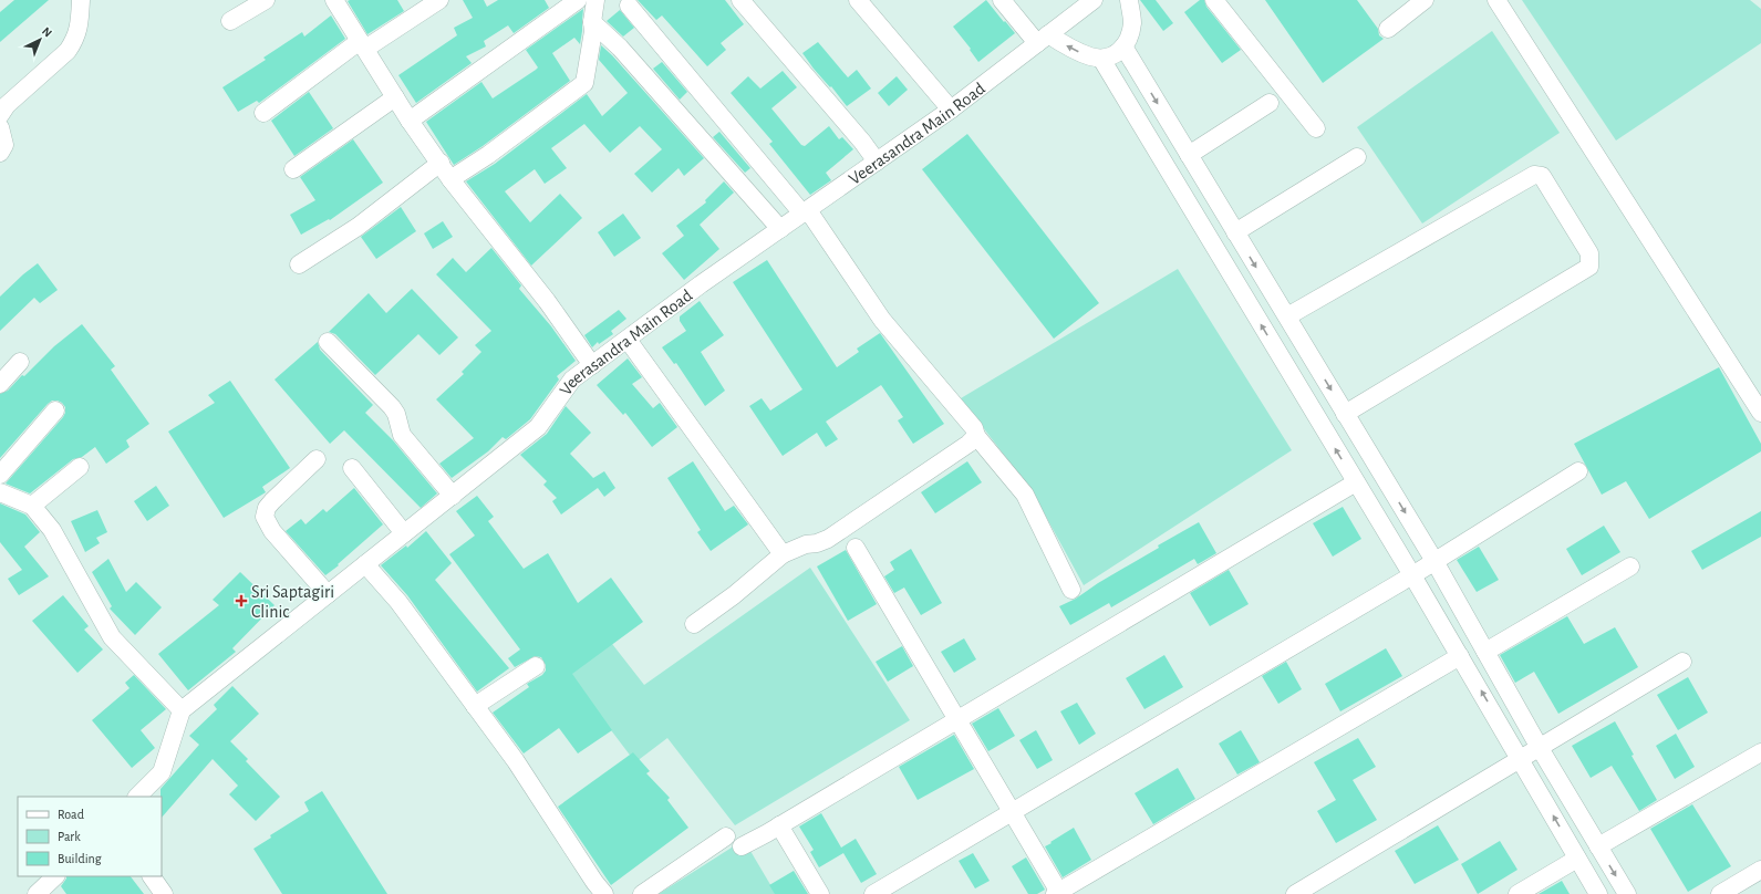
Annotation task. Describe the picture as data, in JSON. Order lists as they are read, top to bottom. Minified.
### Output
{"streets":{"street":["Veerasandra Main Road"]},"places":{"health":["Sri Saptagiri Clinic"]},"legend":["Road","Park","Building"],"north":"top right"}
